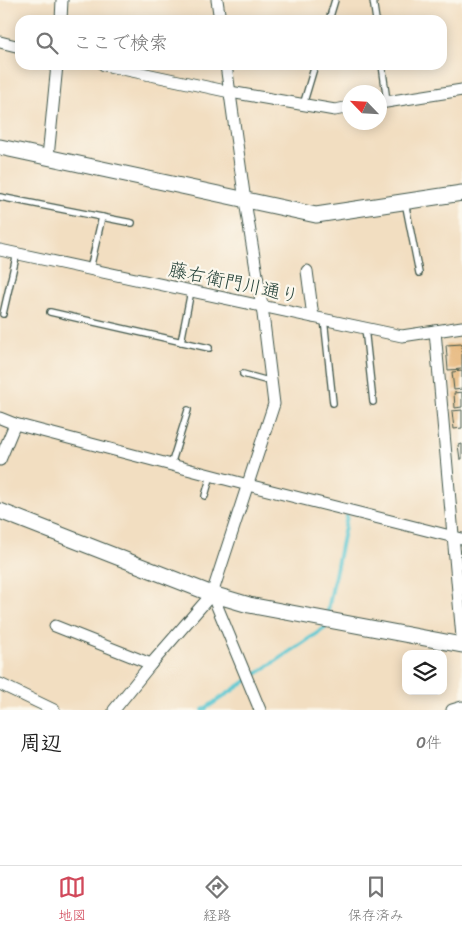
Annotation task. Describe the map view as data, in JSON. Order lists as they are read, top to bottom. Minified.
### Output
{"streets":{"street":["藤右衛門川通り"]},"north":"top left","page":{"search":"ここで検索","heading":["周辺","0件"],"nav":["地図","経路","保存済み"]}}
